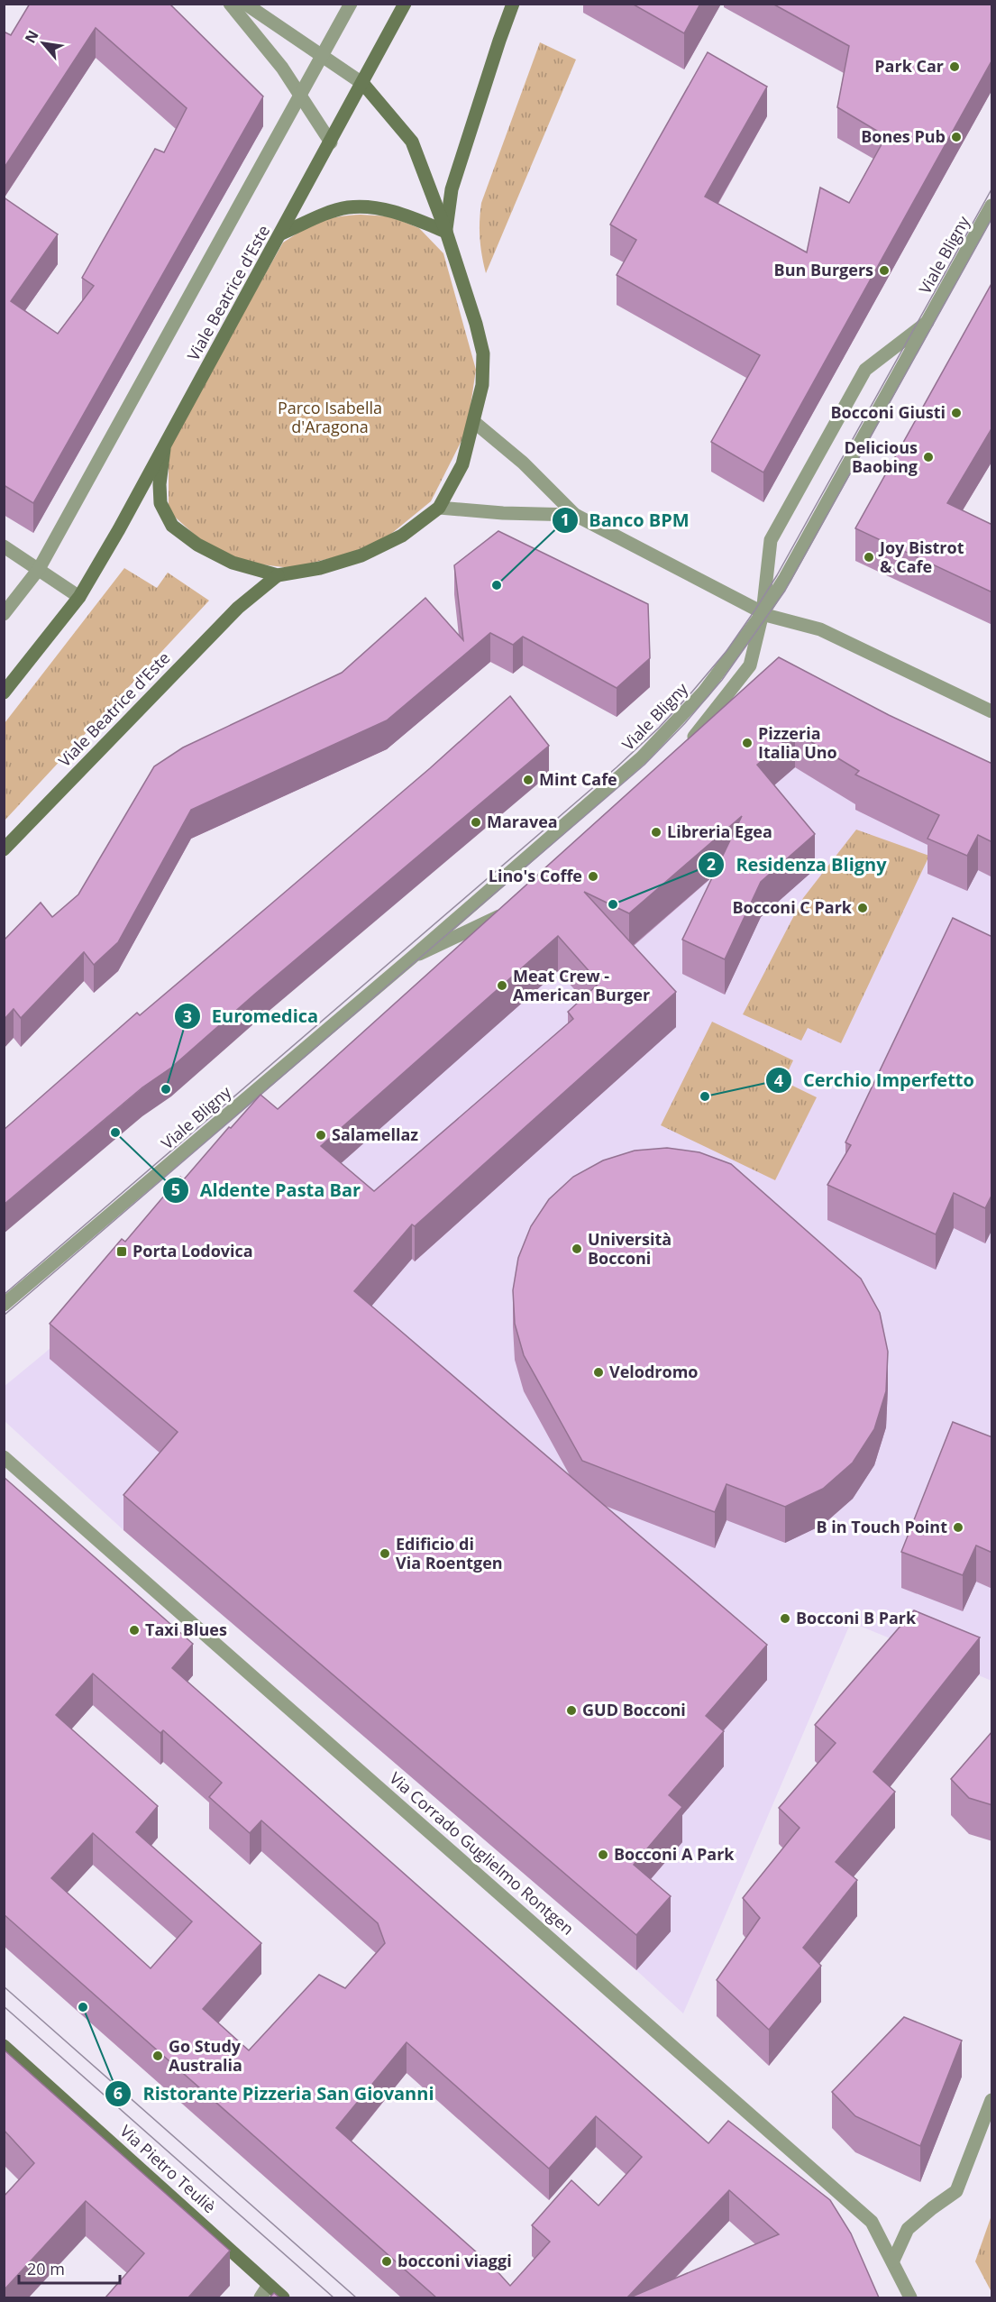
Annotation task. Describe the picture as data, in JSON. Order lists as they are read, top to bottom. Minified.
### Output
{"streets":{"main road":["Viale Beatrice d'Este","Via Pietro Teuliè"],"street":["Viale Bligny","Via Corrado Guglielmo Rontgen"]},"parks":["Parco Isabella d'Aragona"],"places":{"other":["Park Car","Bones Pub","Bun Burgers","Bocconi Giusti","Delicious Baobing","Joy Bistrot & Cafe","Banco BPM","Pizzeria Italia Uno","Mint Cafe","Maravea","Libreria Egea","Lino's Coffe","Residenza Bligny","Bocconi C Park","Meat Crew - American Burger","Euromedica","Cerchio Imperfetto","Aldente Pasta Bar","Salamellaz","Università Bocconi","Velodromo","B in Touch Point","Edificio di Via Roentgen","Bocconi B Park","Taxi Blues","GUD Bocconi","Bocconi A Park","Ristorante Pizzeria San Giovanni","Go Study Australia","bocconi viaggi"],"transit":["Porta Lodovica"]},"scale_bar":"20 m","north":"top left"}
